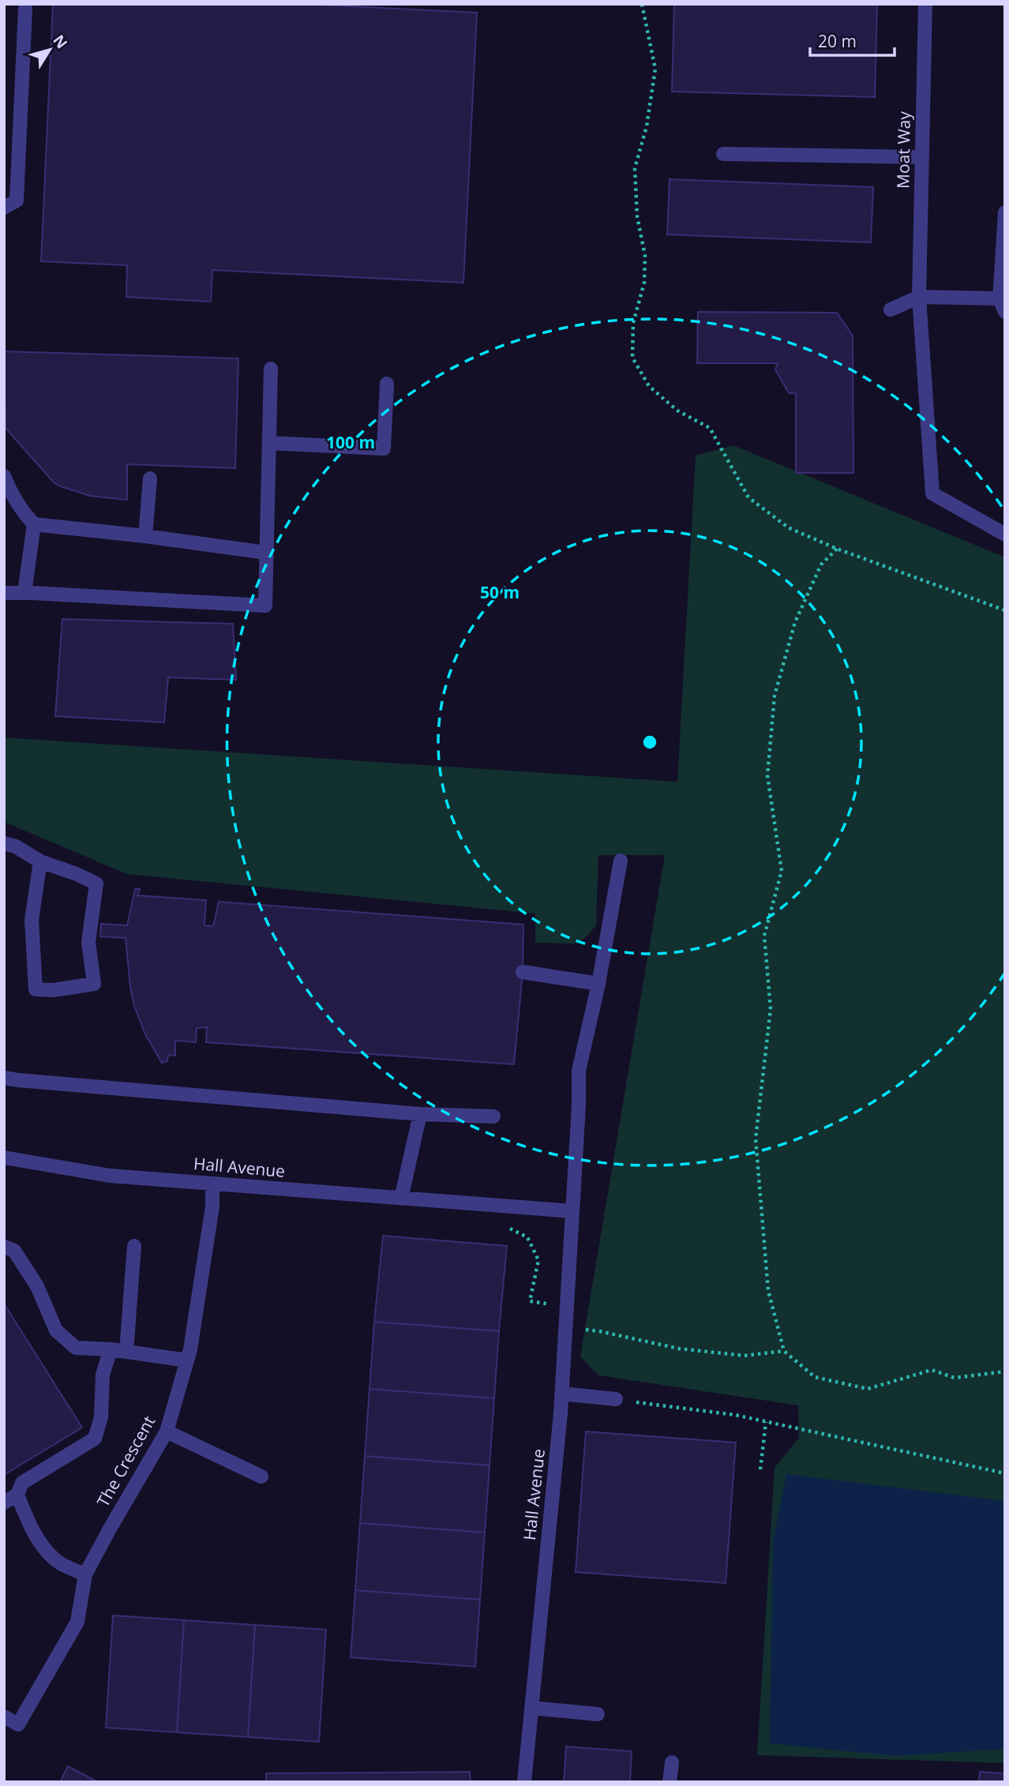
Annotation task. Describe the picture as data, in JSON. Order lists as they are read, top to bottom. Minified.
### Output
{"streets":{"street":["Moat Way","Hall Avenue","The Crescent"]},"crossings":[["Hall Avenue","The Crescent"]],"scale_bar":"20 m","north":"top right","rings":["100 m","50 m"]}
